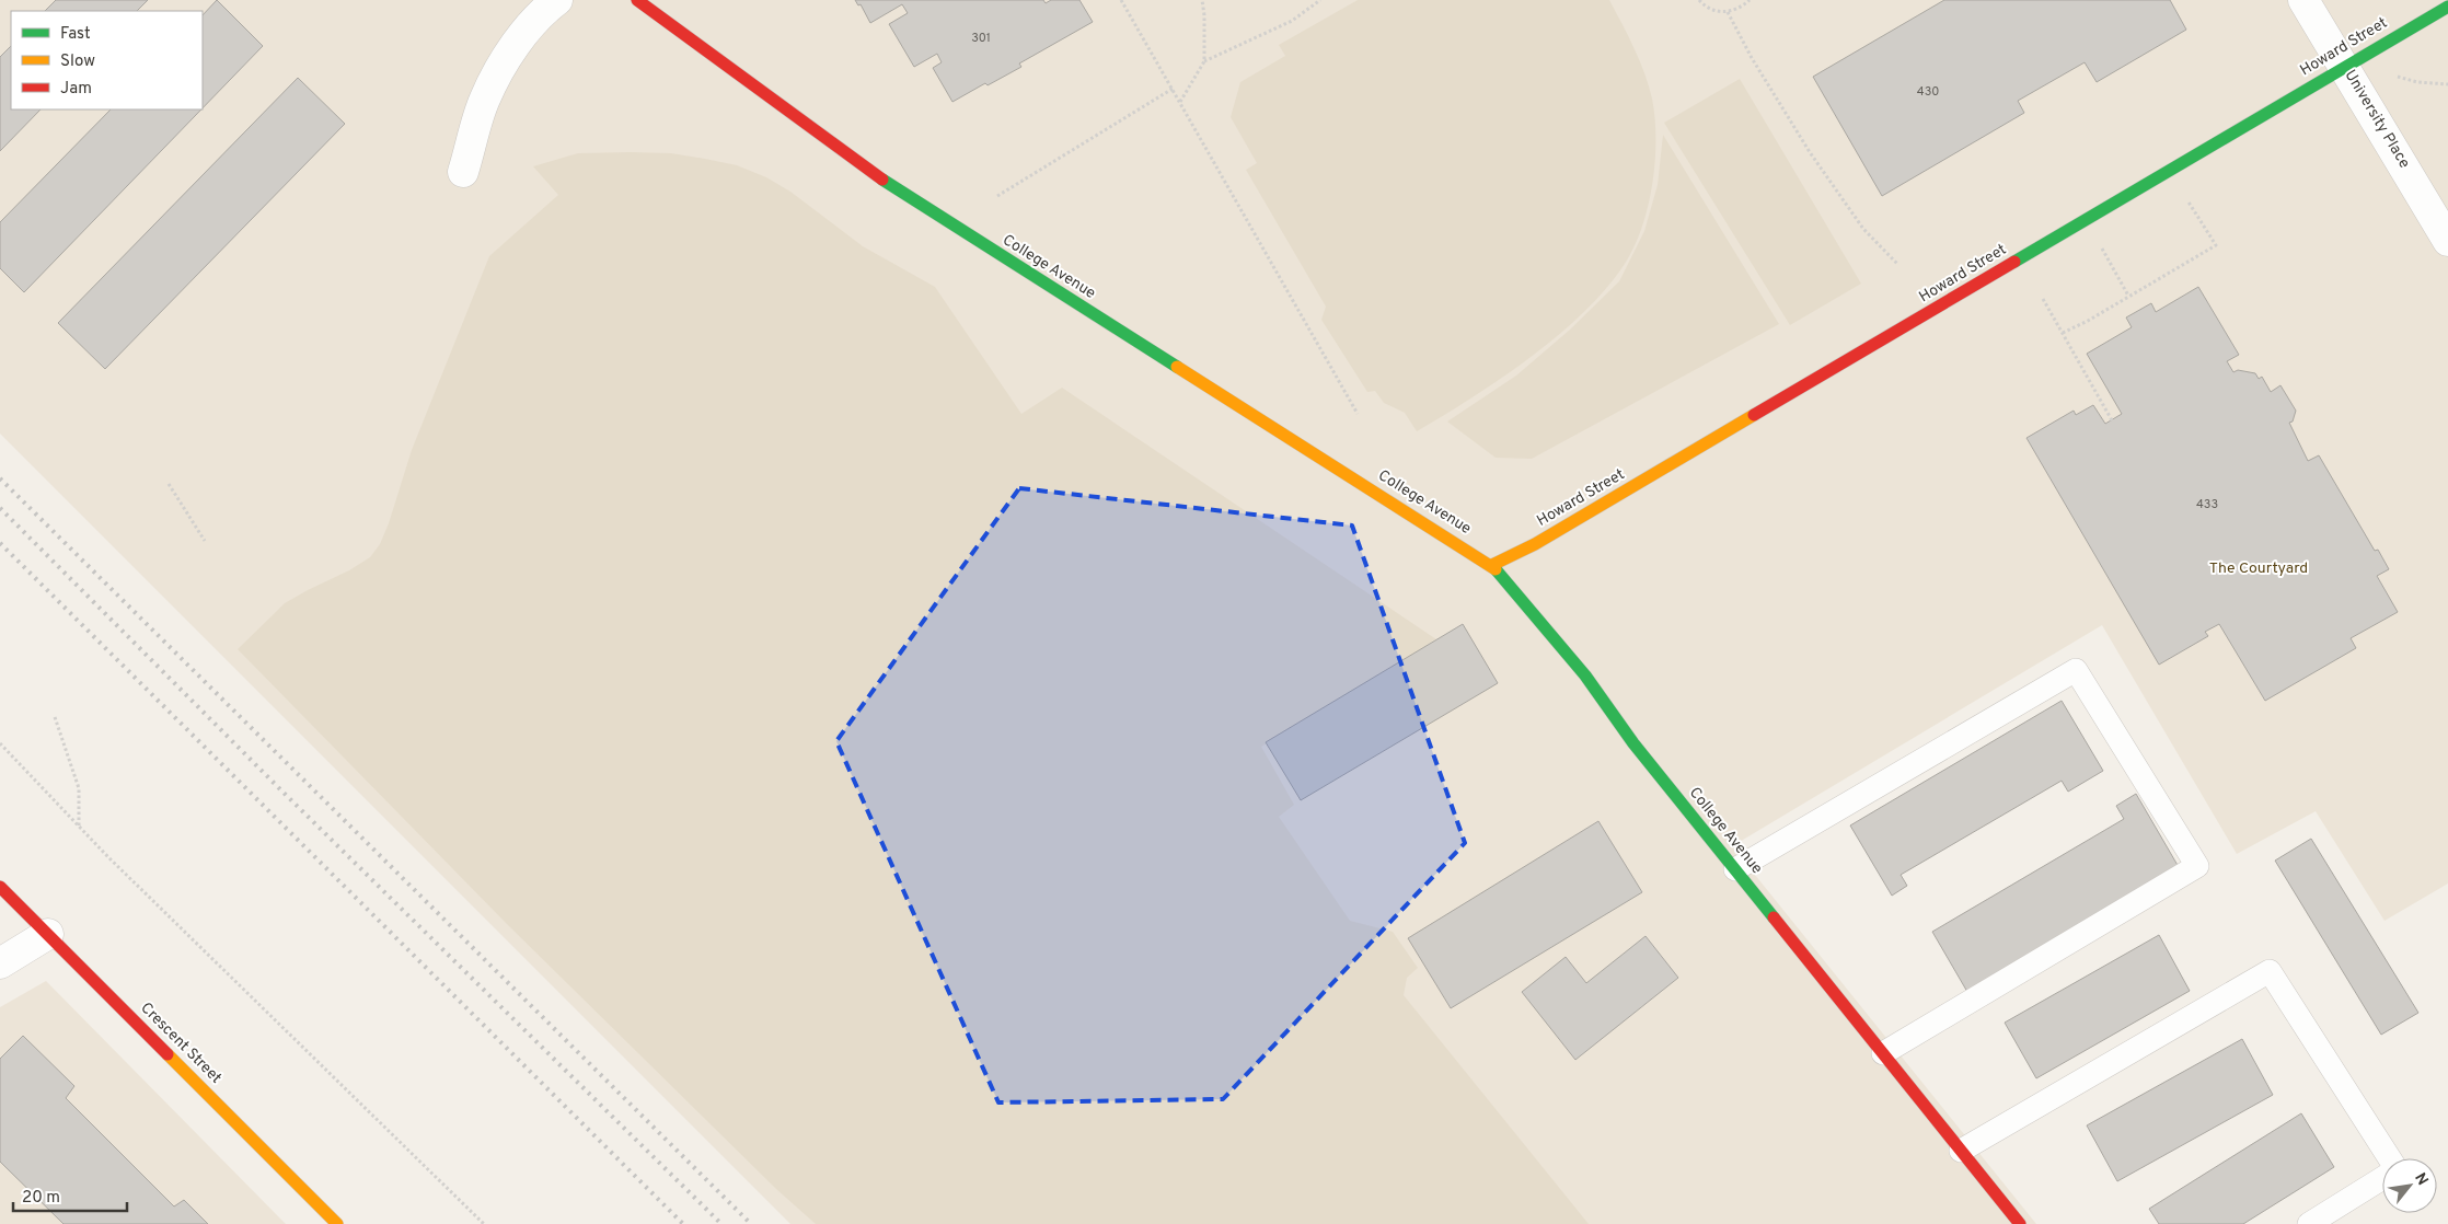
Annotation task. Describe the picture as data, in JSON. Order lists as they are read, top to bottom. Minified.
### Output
{"streets":{"street":["Howard Street","University Place","College Avenue","Crescent Street"]},"crossings":[["Howard Street","University Place"],["Howard Street","College Avenue"]],"parks":["The Courtyard"],"house_numbers":["301","430","433"],"legend":["Fast","Slow","Jam"],"scale_bar":"20 m","north":"top right"}
